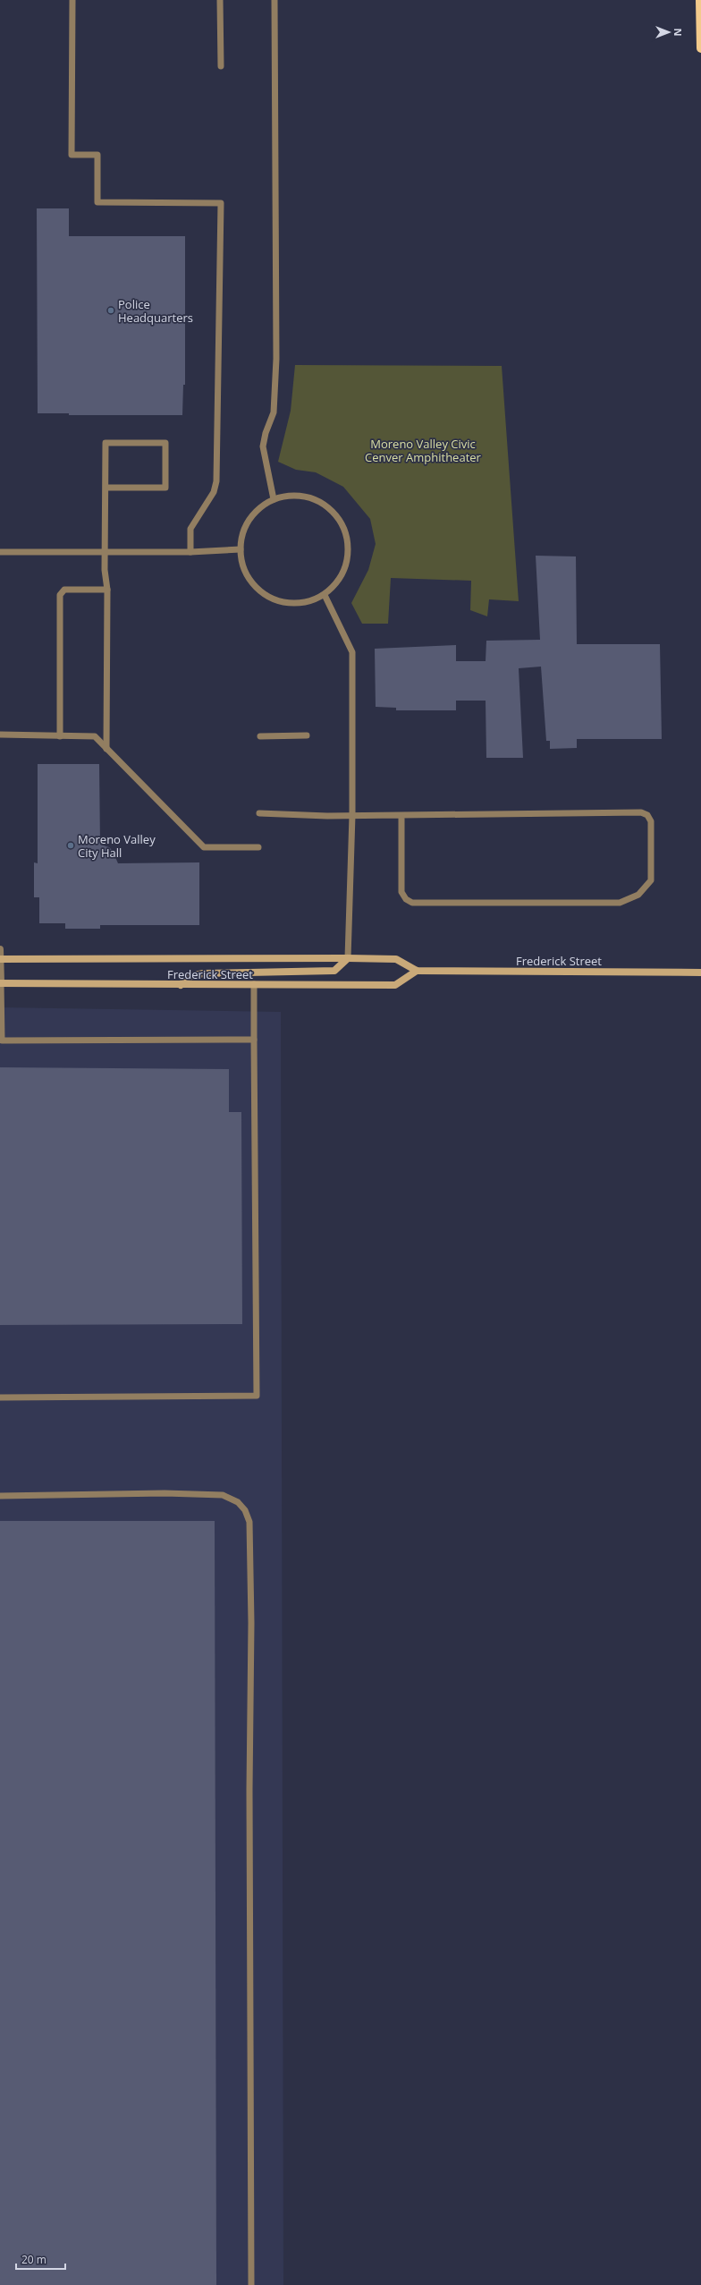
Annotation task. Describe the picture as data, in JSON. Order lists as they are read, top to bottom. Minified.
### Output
{"streets":{"main road":["Frederick Street"]},"parks":["Moreno Valley Civic Cenver Amphitheater"],"places":["Police Headquarters","Moreno Valley City Hall"],"scale_bar":"20 m","north":"right"}
